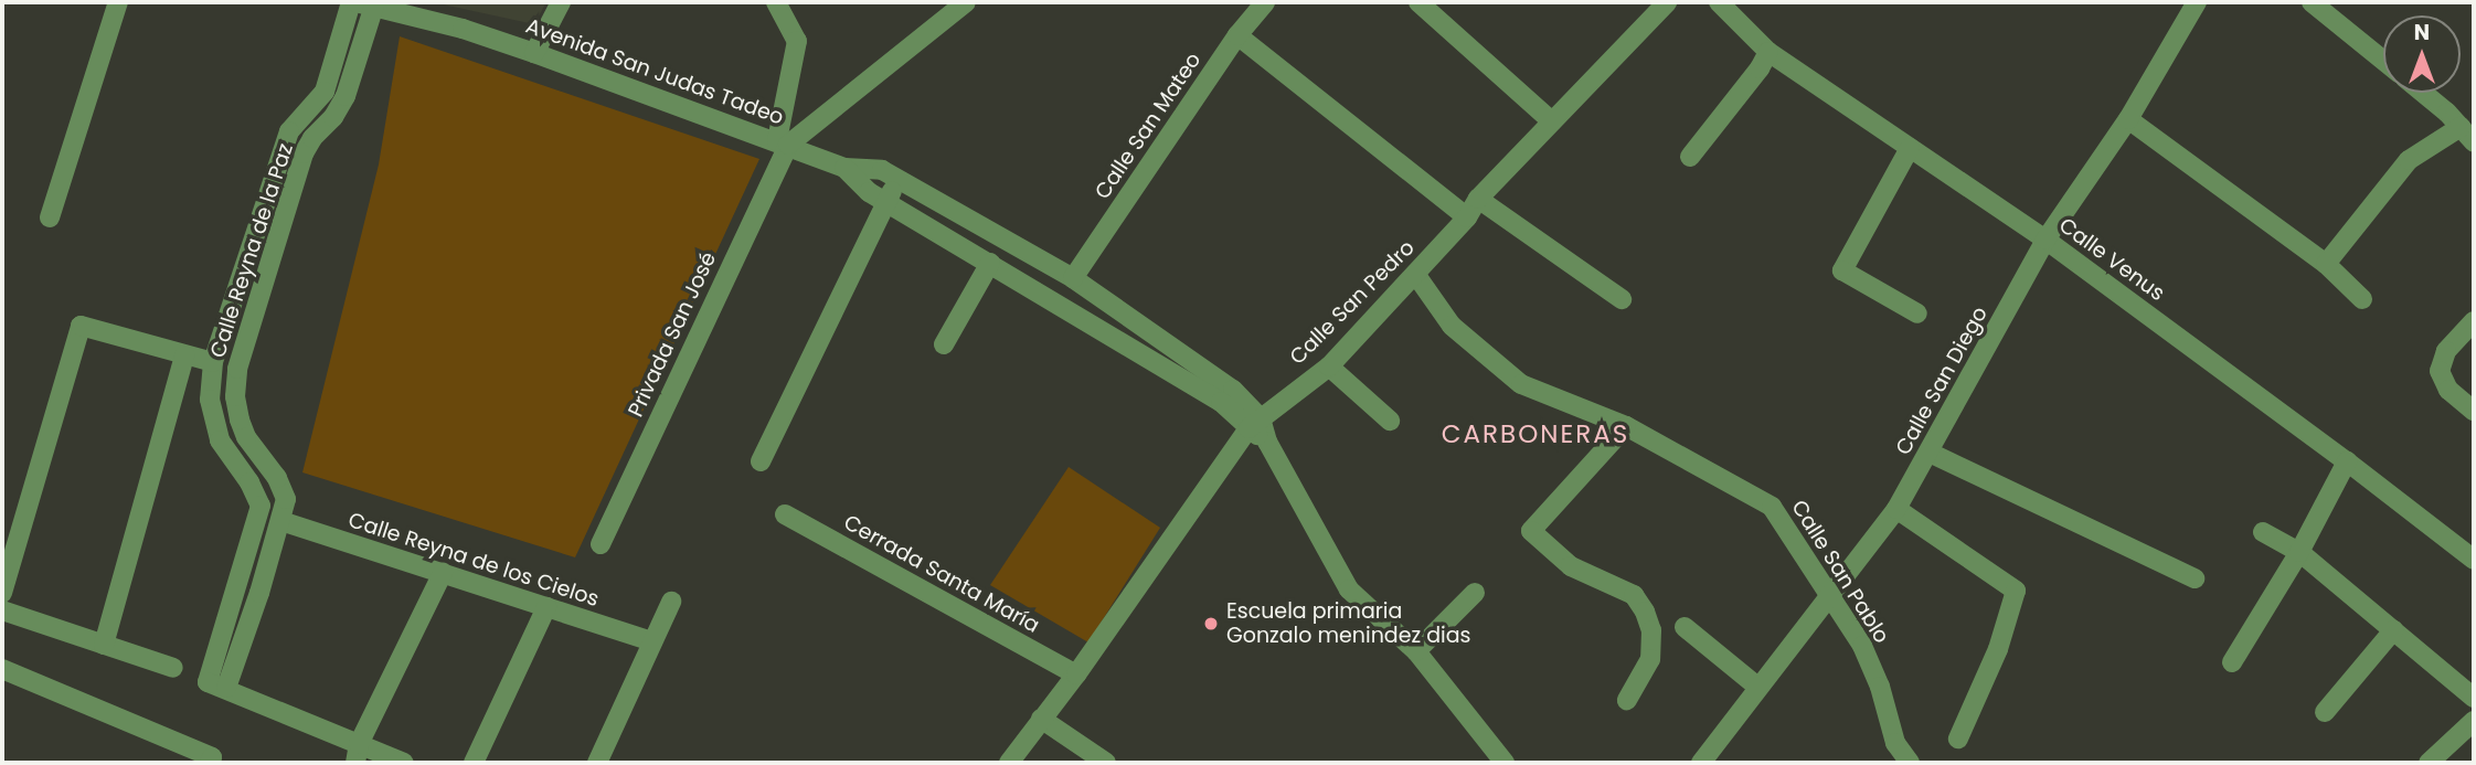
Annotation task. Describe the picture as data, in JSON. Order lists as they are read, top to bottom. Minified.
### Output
{"streets":{"street":["Avenida San Judas Tadeo","Calle San Mateo","Calle Reyna de la Paz","Calle Venus","Calle San Pedro","Privada San José","Calle San Diego","Calle Reyna de los Cielos","Calle San Pablo","Cerrada Santa María"]},"crossings":[["Avenida San Judas Tadeo","Calle San Mateo"],["Avenida San Judas Tadeo","Calle Reyna de la Paz"],["Avenida San Judas Tadeo","Calle San Pedro"],["Avenida San Judas Tadeo","Privada San José"],["Calle Reyna de la Paz","Calle Reyna de los Cielos"],["Calle Venus","Calle San Diego"],["Calle San Pedro","Calle San Pablo"],["Calle San Pedro","Cerrada Santa María"],["Calle San Diego","Calle San Pablo"]],"districts":["CARBONERAS"],"places":["Escuela primaria Gonzalo menindez dias"],"north":"top"}
